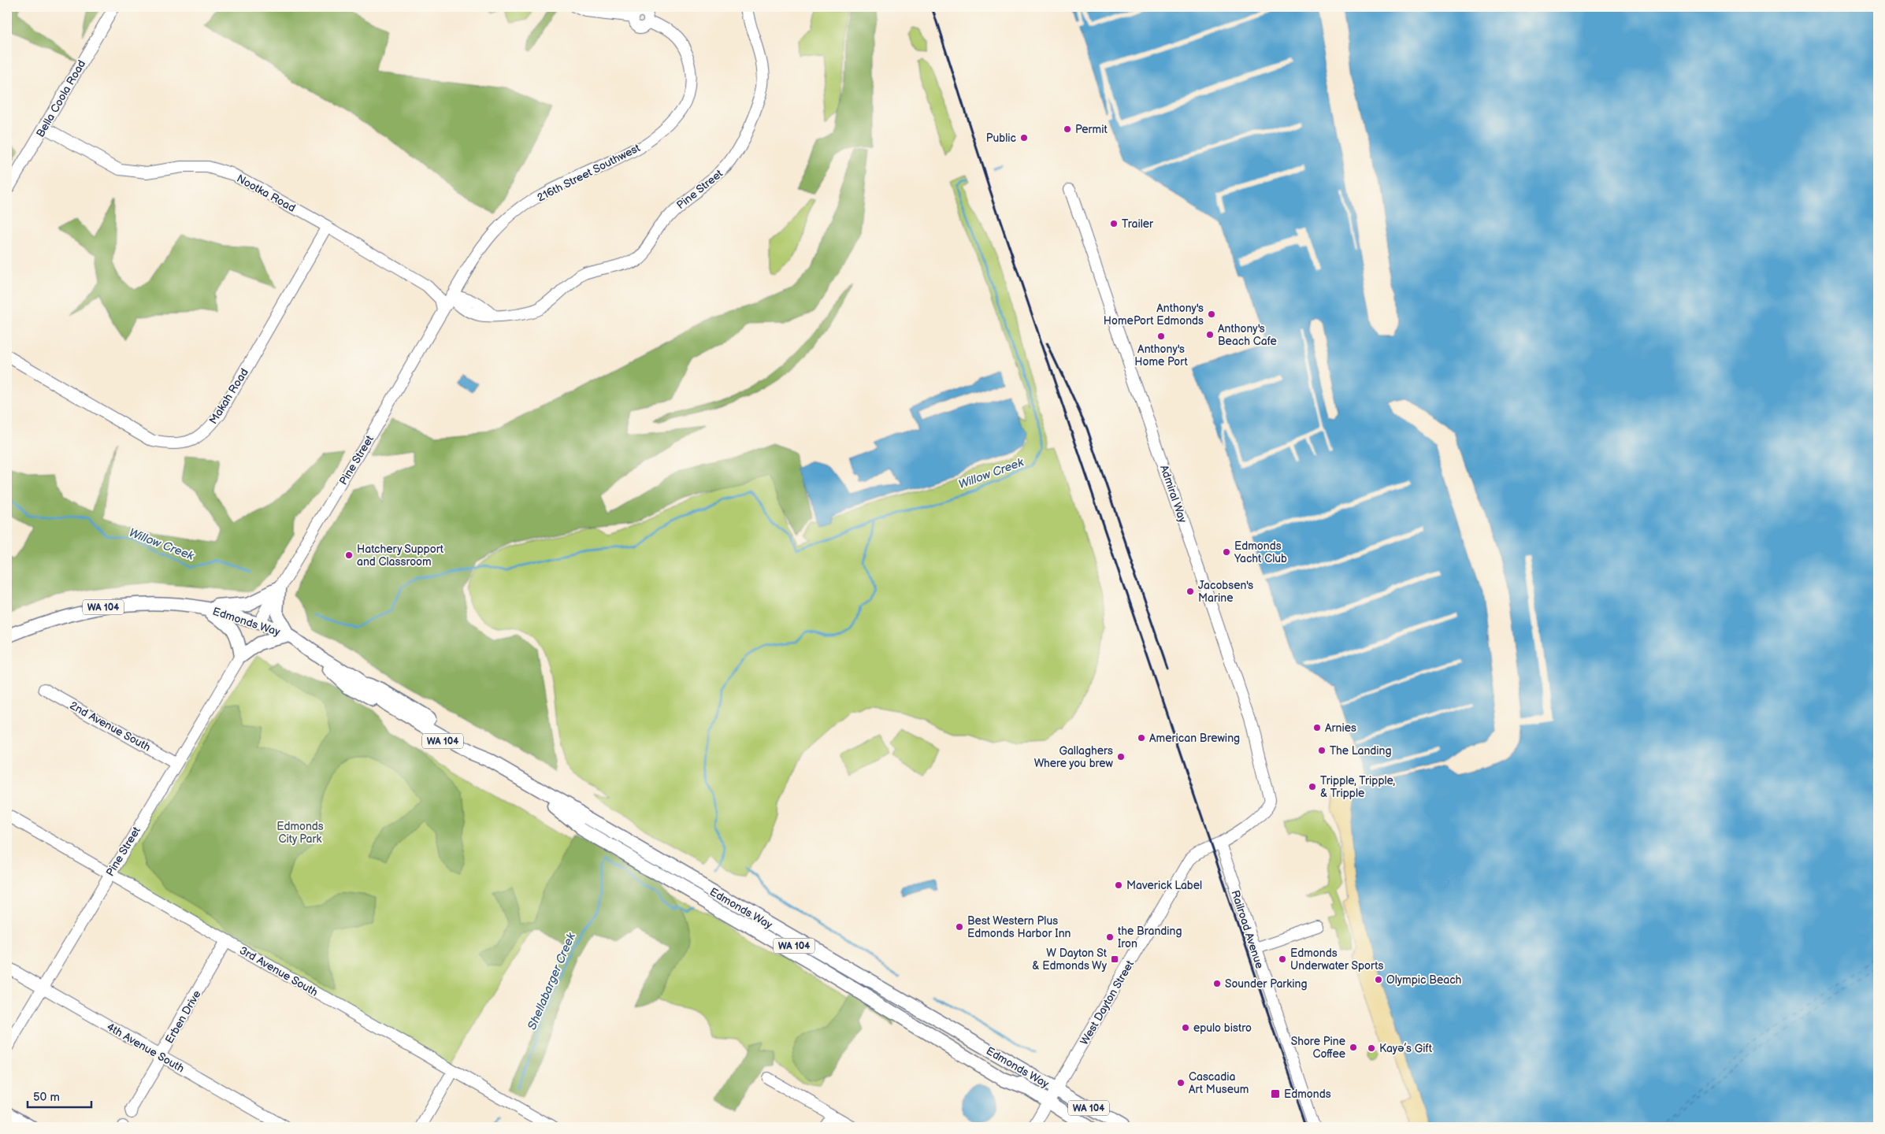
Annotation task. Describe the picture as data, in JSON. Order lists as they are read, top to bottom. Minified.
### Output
{"streets":{"main road":["WA 104","Edmonds Way"],"street":["Bella Coola Road","216th Street Southwest","Pine Street","Nootka Road","Makah Road","Admiral Way","2nd Avenue South","Railroad Avenue","3rd Avenue South","West Dayton Street","Erben Drive","4th Avenue South"]},"crossings":[["Bella Coola Road","Nootka Road"],["216th Street Southwest","Pine Street"],["Pine Street","Nootka Road"],["Pine Street","Edmonds Way"],["Pine Street","2nd Avenue South"],["Pine Street","3rd Avenue South"],["Pine Street","4th Avenue South"],["Nootka Road","Makah Road"],["Admiral Way","West Dayton Street"],["WA 104","Edmonds Way"],["WA 104","West Dayton Street"],["Edmonds Way","West Dayton Street"],["Railroad Avenue","West Dayton Street"],["3rd Avenue South","Erben Drive"],["Erben Drive","4th Avenue South"]],"water":["Willow Creek","Shellabarger Creek"],"parks":["Edmonds City Park"],"places":{"other":["Permit","Public","Trailer","Anthony's HomePort Edmonds","Anthony's Beach Cafe","Anthony's Home Port","Edmonds Yacht Club","Hatchery Support and Classroom","Jacobsen's Marine","Arnies","American Brewing","The Landing","Gallaghers Where you brew","Tripple, Tripple, & Tripple","Maverick Label","Best Western Plus Edmonds Harbor Inn","the Branding Iron","Edmonds Underwater Sports","Olympic Beach","Sounder Parking","epulo bistro","Shore Pine Coffee","Kayə’s Gift","Cascadia Art Museum"],"transit":["W Dayton St & Edmonds Wy","Edmonds"]},"scale_bar":"50 m"}
